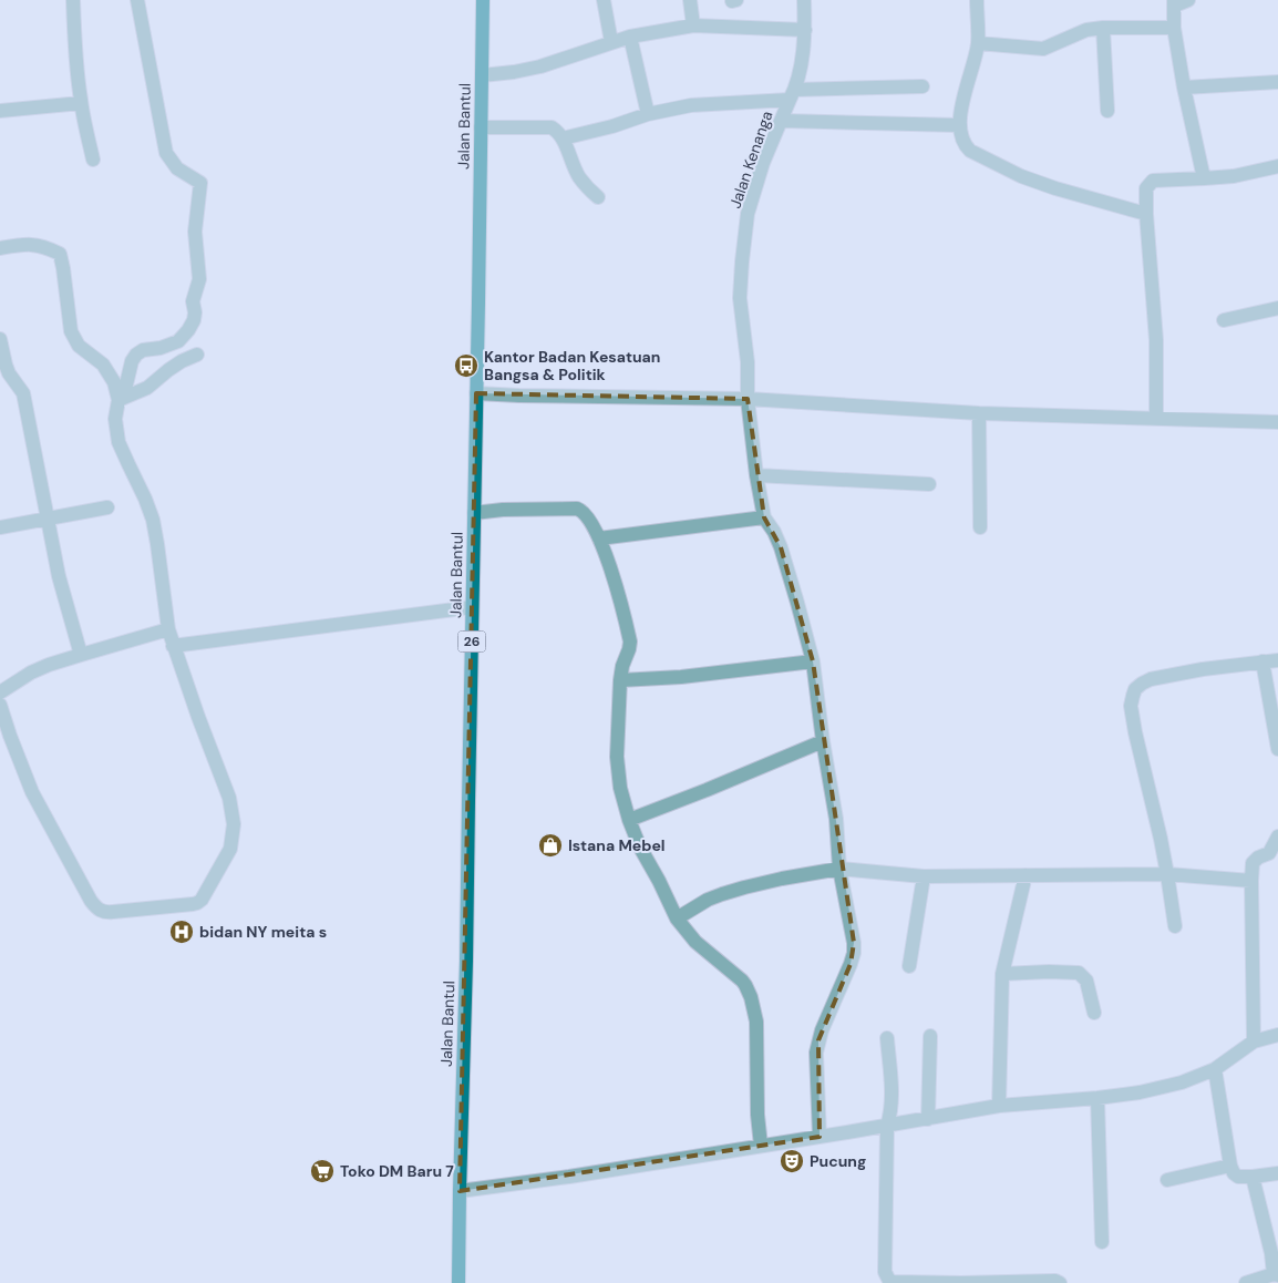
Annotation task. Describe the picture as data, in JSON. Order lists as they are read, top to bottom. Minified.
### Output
{"streets":{"main road":["Jalan Bantul","26"],"street":["Jalan Kenanga"]},"places":{"bus stop":["Kantor Badan Kesatuan Bangsa & Politik"],"shop":["Istana Mebel"],"hospital":["bidan NY meita s"],"theatre":["Pucung"],"supermarket":["Toko DM Baru 7"]}}
